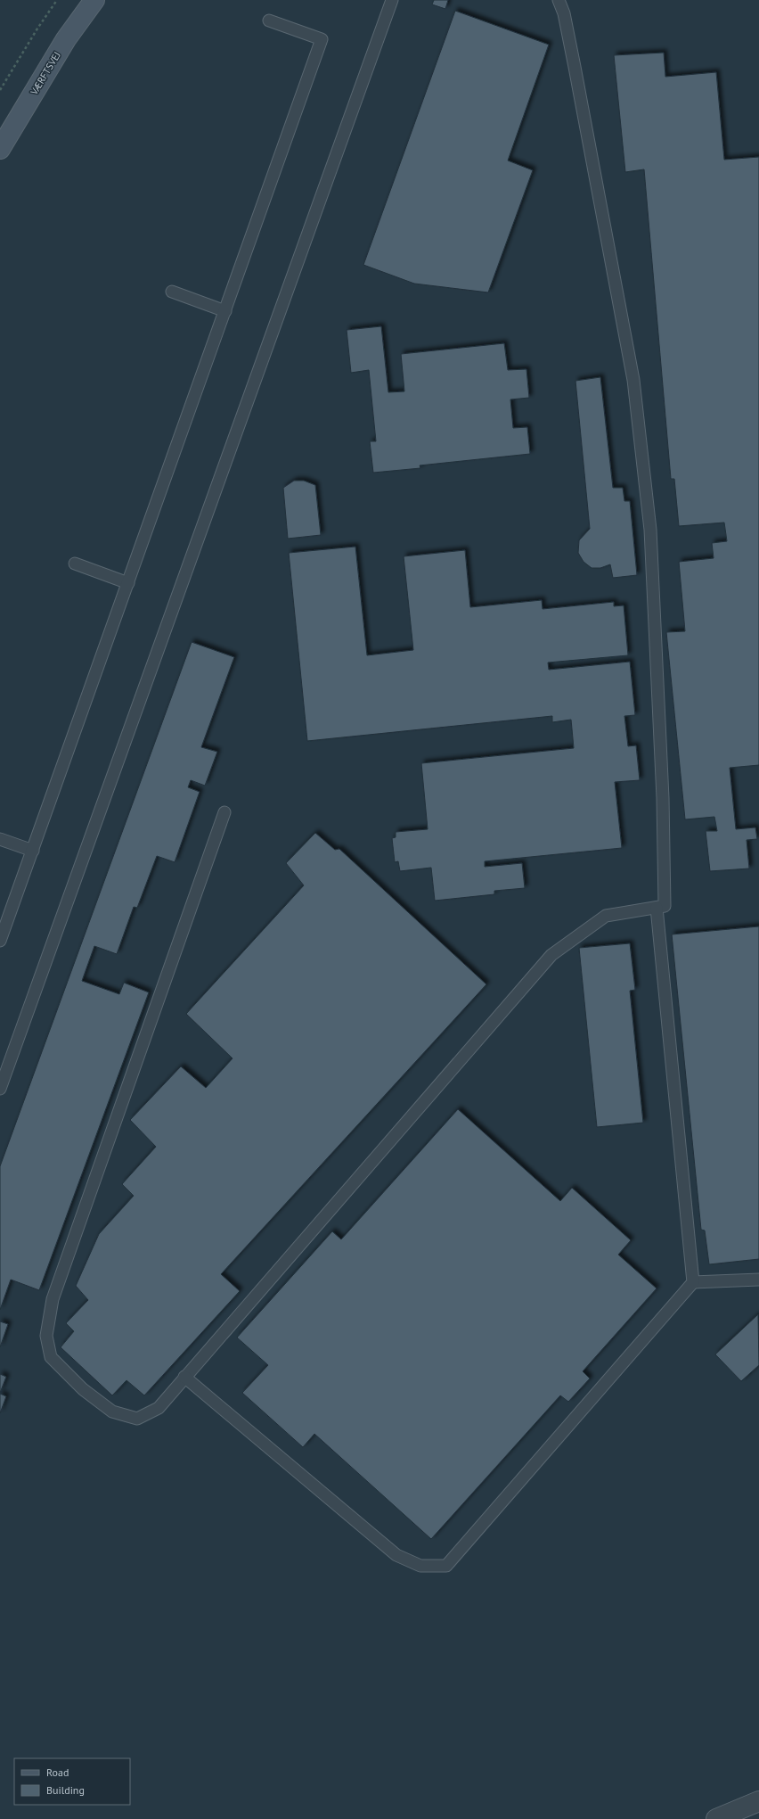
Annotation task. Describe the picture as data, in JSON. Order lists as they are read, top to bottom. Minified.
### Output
{"streets":{"street":["VÆRFTSVEJ"]},"legend":["Road","Building"]}
